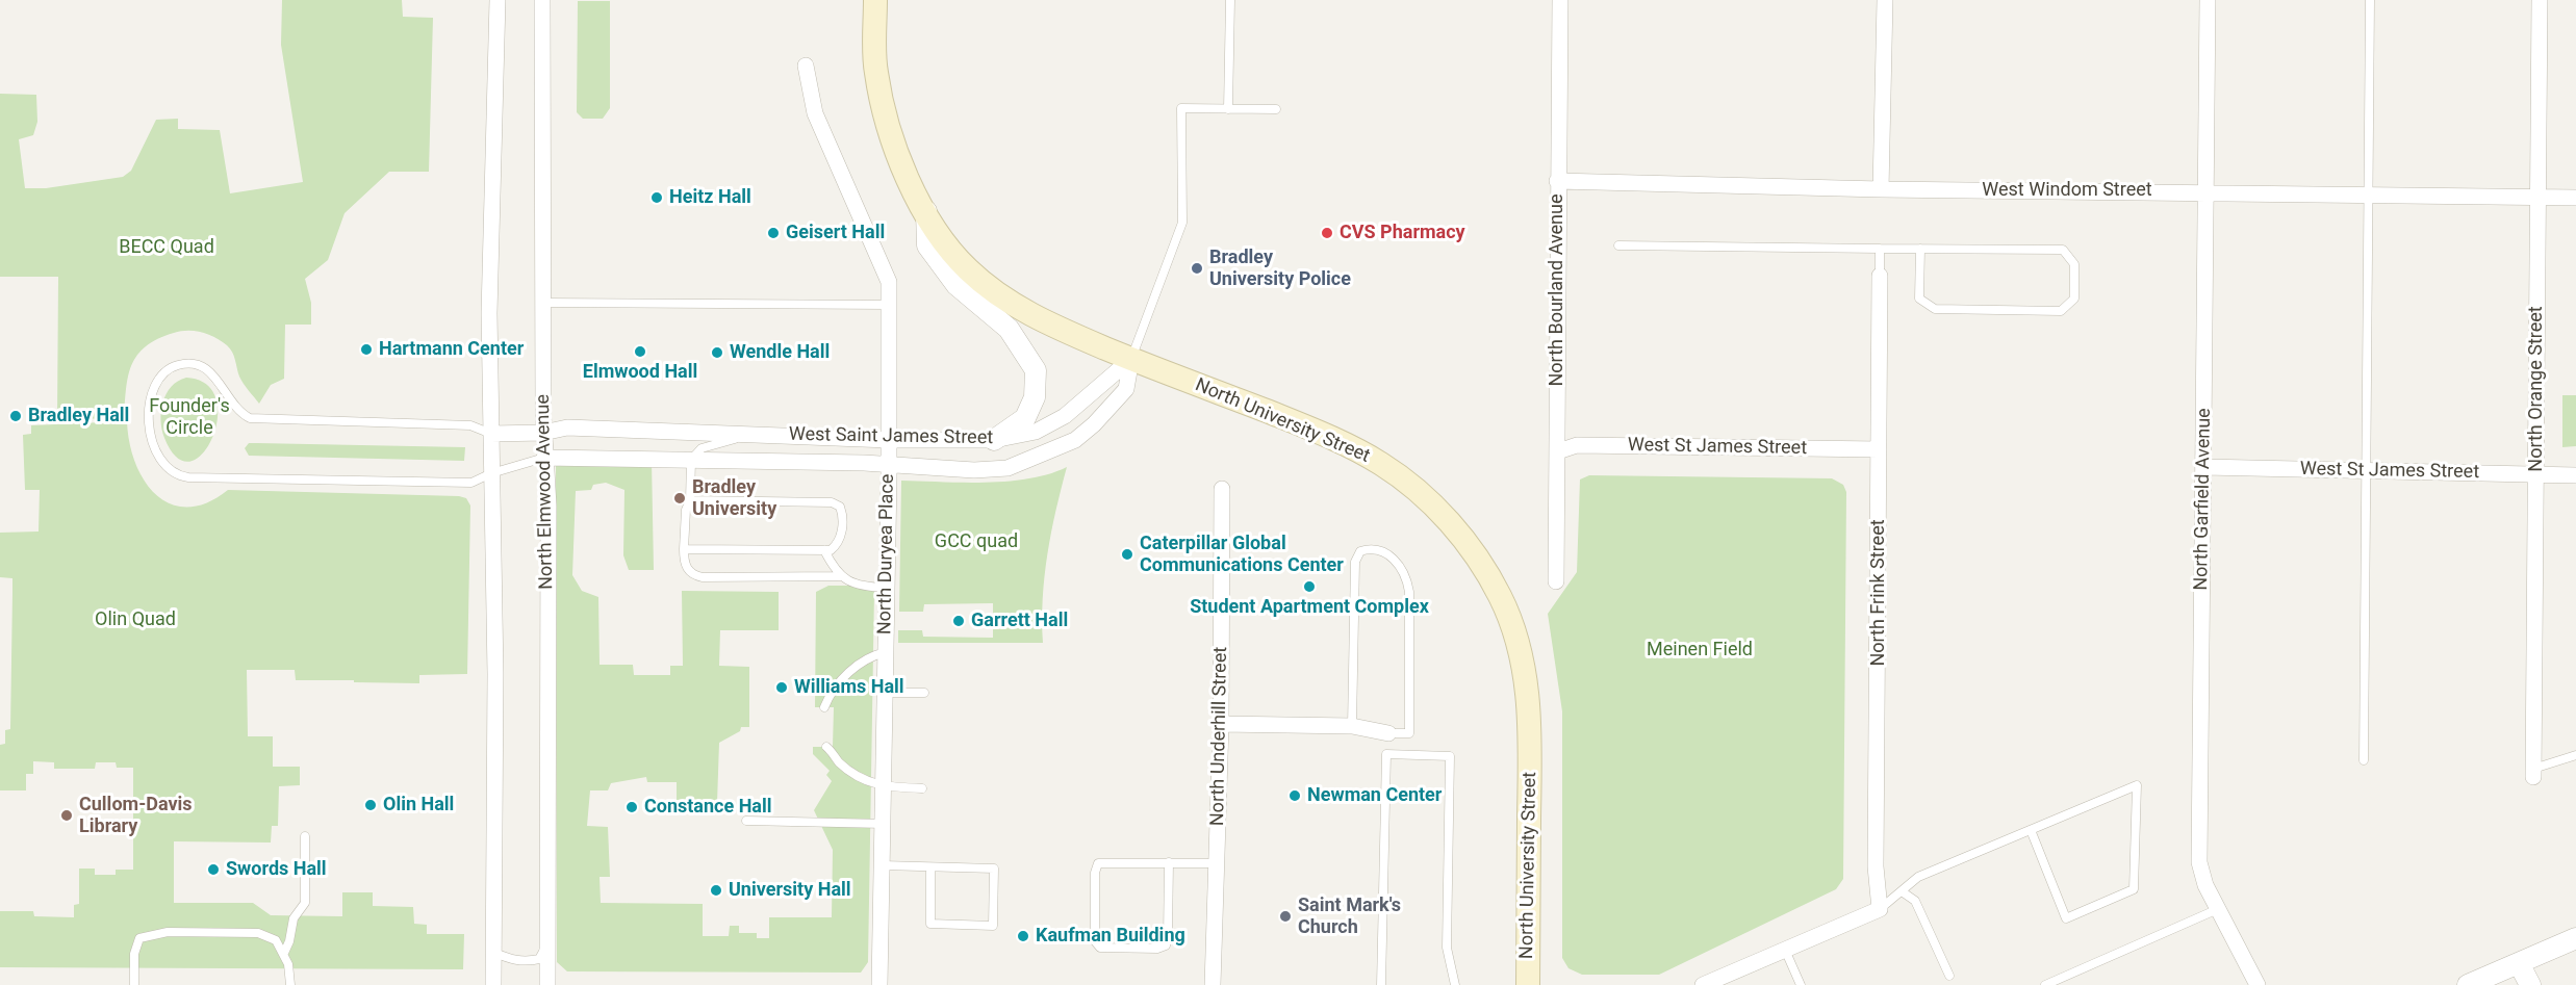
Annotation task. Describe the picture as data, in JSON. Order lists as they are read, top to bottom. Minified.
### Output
{"streets":{"main road":["North University Street"],"street":["West Windom Street","North Bourland Avenue","North Orange Street","West Saint James Street","West St James Street","North Elmwood Avenue","North Garfield Avenue","North Duryea Place","North Frink Street","North Underhill Street"]},"crossings":[["West Windom Street","North Bourland Avenue"],["West Windom Street","North Orange Street"],["West Windom Street","North Garfield Avenue"],["North Bourland Avenue","West St James Street"],["North Orange Street","West St James Street"],["North University Street","West Saint James Street"],["West Saint James Street","North Elmwood Avenue"],["West Saint James Street","North Duryea Place"],["West St James Street","North Garfield Avenue"],["West St James Street","North Frink Street"]],"parks":["BECC Quad","Founder's Circle","GCC quad","Olin Quad","Meinen Field"],"places":["Heitz Hall","Geisert Hall","CVS Pharmacy","Bradley University Police","Hartmann Center","Elmwood Hall","Wendle Hall","Bradley Hall","Bradley University","Caterpillar Global Communications Center","Student Apartment Complex","Garrett Hall","Williams Hall","Newman Center","Olin Hall","Constance Hall","Cullom-Davis Library","Swords Hall","University Hall","Saint Mark's Church","Kaufman Building"]}
